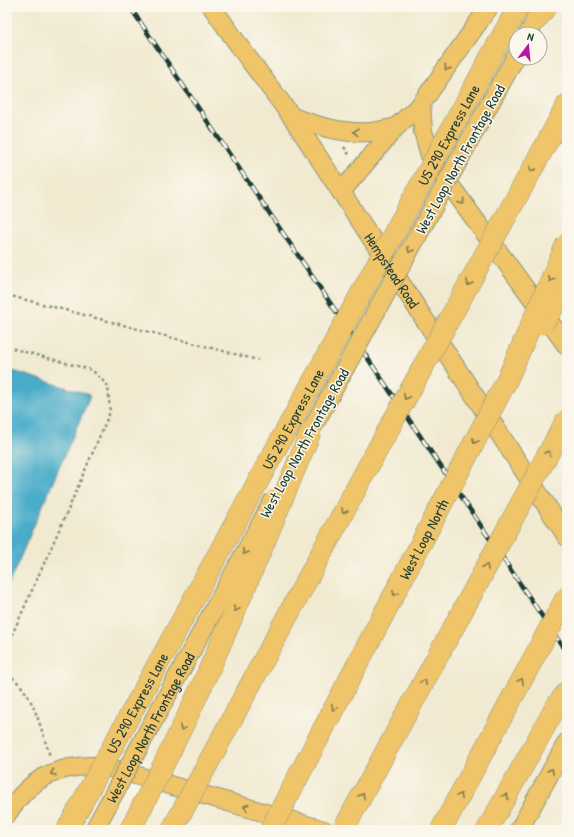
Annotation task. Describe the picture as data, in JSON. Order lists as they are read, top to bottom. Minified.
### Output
{"streets":{"highway":["US 290 Express Lane","West Loop North"],"main road":["West Loop North Frontage Road","Hempstead Road"]},"one_way":["West Loop North Frontage Road"],"north":"top"}
